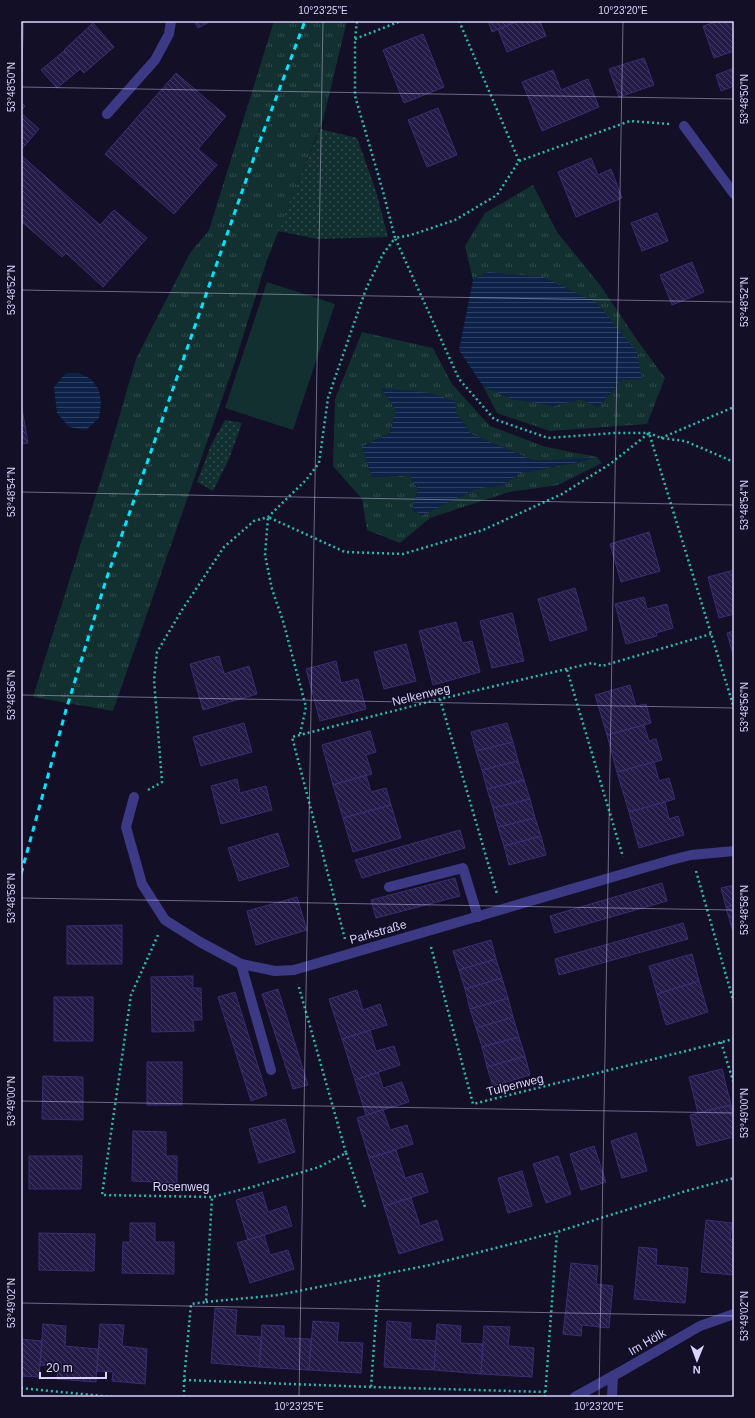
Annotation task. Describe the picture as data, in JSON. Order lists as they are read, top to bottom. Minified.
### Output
{"streets":{"street":["Parkstraße","Im Hölk"],"path":["Nelkenweg","Tulpenweg","Rosenweg"]},"crossings":[["Parkstraße","Tulpenweg"],["Parkstraße","Rosenweg"]],"scale_bar":"20 m","north":"bottom","coordinates":["10°23'25\"E","10°23'20\"E","53°48'50\"N","53°48'52\"N","53°48'54\"N","53°48'56\"N","53°48'58\"N","53°49'00\"N","53°49'02\"N"]}
